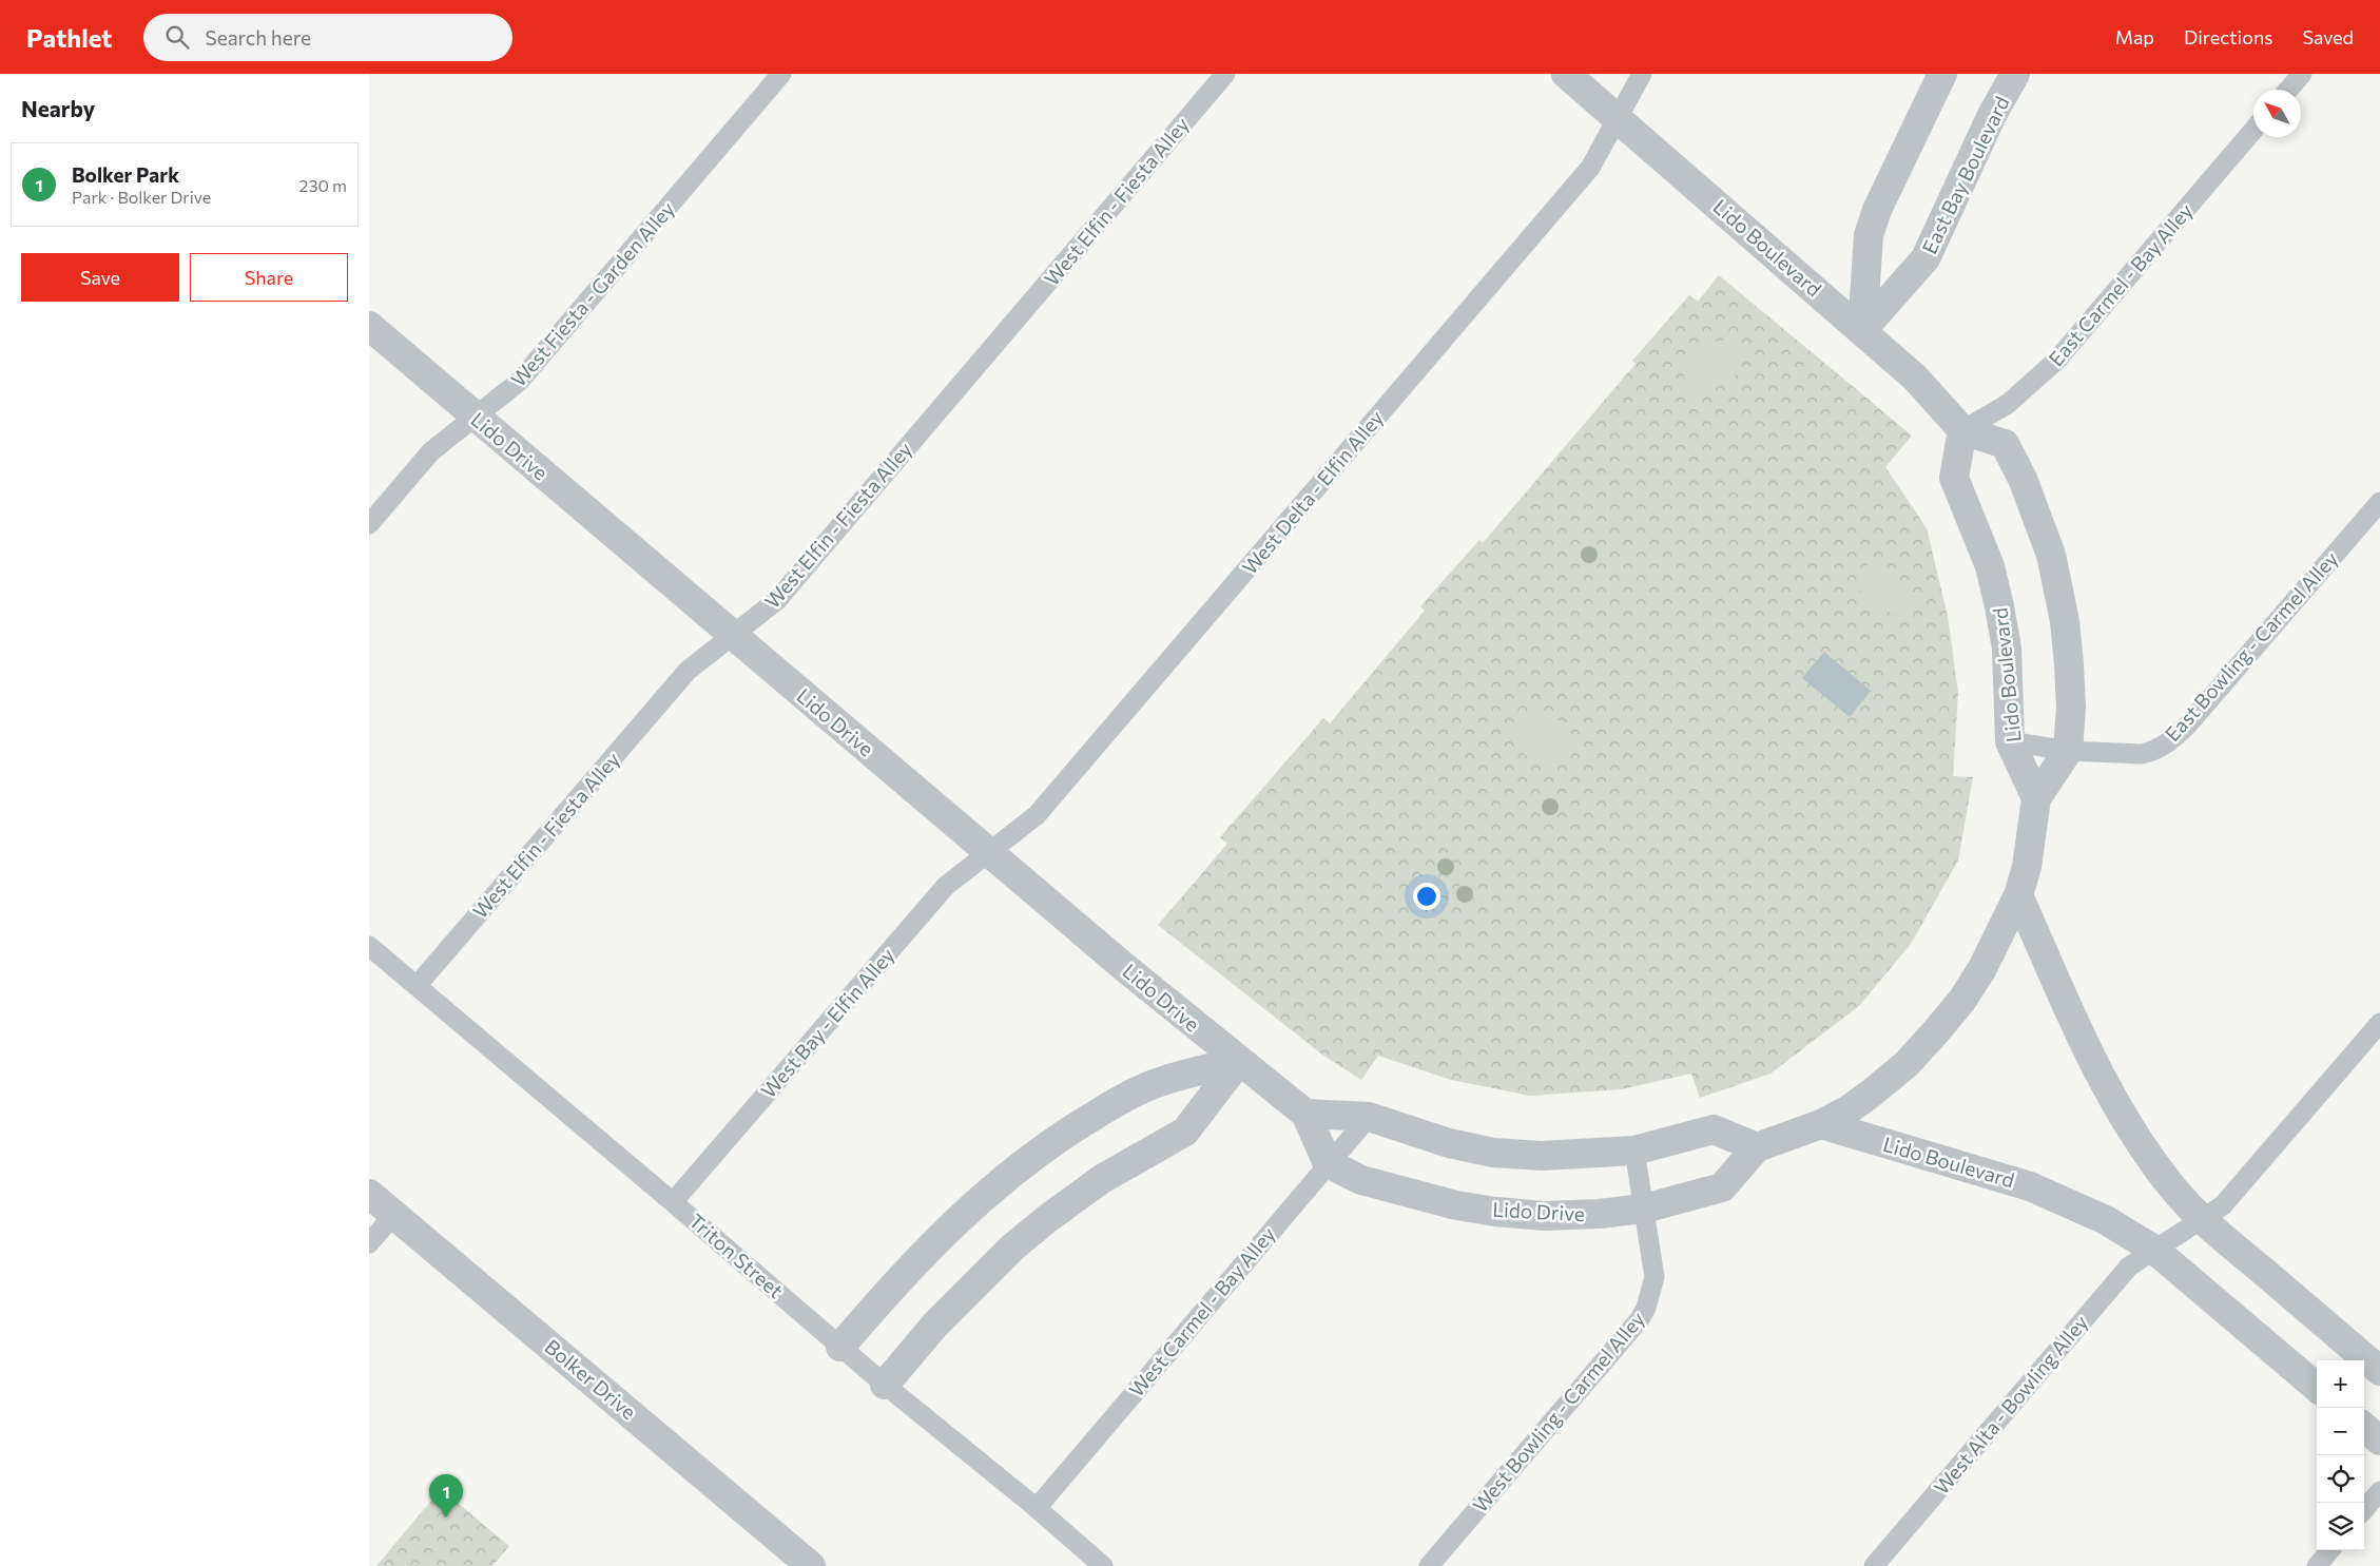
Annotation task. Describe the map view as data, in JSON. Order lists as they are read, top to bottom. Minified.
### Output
{"streets":{"street":["East Bay Boulevard","Lido Boulevard","Lido Drive","Bolker Drive"],"lane":["West Elfin - Fiesta Alley","East Carmel - Bay Alley","West Fiesta - Garden Alley","West Delta - Elfin Alley","East Bowling - Carmel Alley","West Bay - Elfin Alley","Triton Street","West Carmel - Bay Alley","West Alta - Bowling Alley","West Bowling - Carmel Alley"]},"crossings":[["East Bay Boulevard","Lido Boulevard"],["West Elfin - Fiesta Alley","Lido Drive"],["West Elfin - Fiesta Alley","Triton Street"],["Lido Boulevard","East Carmel - Bay Alley"],["Lido Boulevard","Lido Drive"],["Lido Boulevard","West Delta - Elfin Alley"],["Lido Boulevard","East Bowling - Carmel Alley"],["Lido Boulevard","West Alta - Bowling Alley"],["West Fiesta - Garden Alley","Lido Drive"],["Lido Drive","West Delta - Elfin Alley"],["Lido Drive","West Bay - Elfin Alley"],["Lido Drive","West Carmel - Bay Alley"],["Lido Drive","West Bowling - Carmel Alley"],["West Delta - Elfin Alley","West Bay - Elfin Alley"],["West Bay - Elfin Alley","Triton Street"],["Triton Street","West Carmel - Bay Alley"]],"north":"top left","page":{"header":"Pathlet","search":"Search here","nav":["Map","Directions","Saved"],"heading":"Nearby","list":[{"mark":"1","name":"Bolker Park","note":"Park · Bolker Drive","value":"230 m"}],"buttons":["Save","Share"],"map_buttons":["+","−"],"pins":"1"}}
